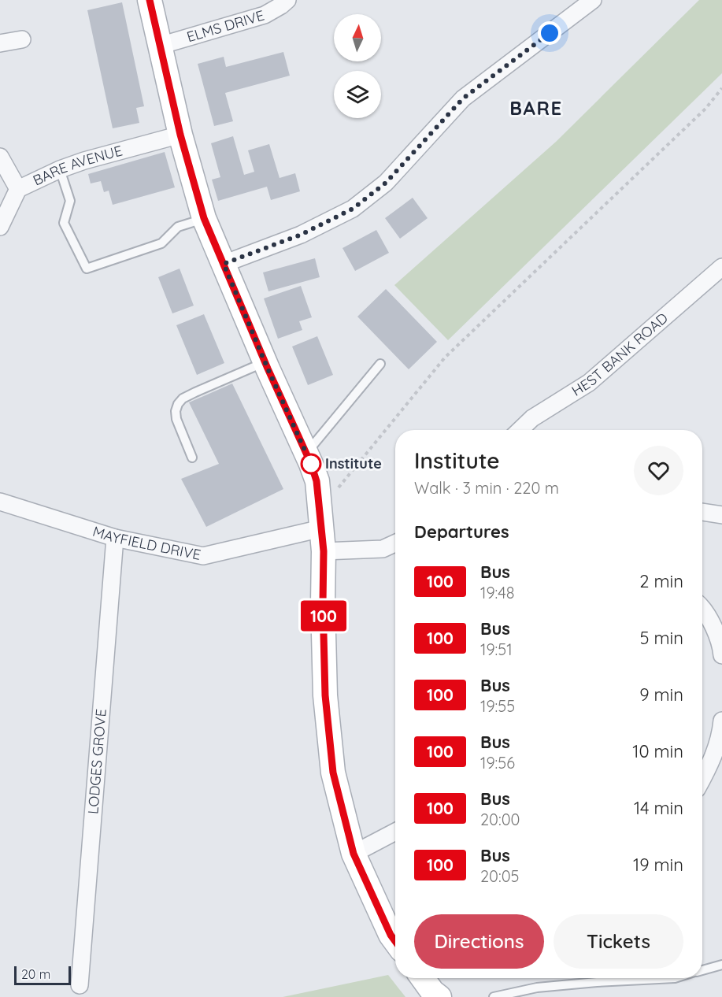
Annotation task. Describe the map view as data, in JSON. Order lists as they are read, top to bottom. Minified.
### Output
{"streets":{"street":["ELMS DRIVE","BARE AVENUE","HEST BANK ROAD","MAYFIELD DRIVE","LODGES GROVE"]},"crossings":[["MAYFIELD DRIVE","LODGES GROVE"]],"districts":["BARE"],"places":["Institute"],"lines":["bus line 100"],"scale_bar":"20 m","north":"top","page":{"on_map":"100","heading":[["Institute","Walk · 3 min · 220 m"],"Departures"],"list":[{"mark":"100","name":"Bus","note":"19:48","value":"2 min"},{"mark":"100","name":"Bus","note":"19:51","value":"5 min"},{"mark":"100","name":"Bus","note":"19:55","value":"9 min"},{"mark":"100","name":"Bus","note":"19:56","value":"10 min"},{"mark":"100","name":"Bus","note":"20:00","value":"14 min"},{"mark":"100","name":"Bus","note":"20:05","value":"19 min"}],"buttons":["Directions","Tickets"],"scale":"20 m"}}
